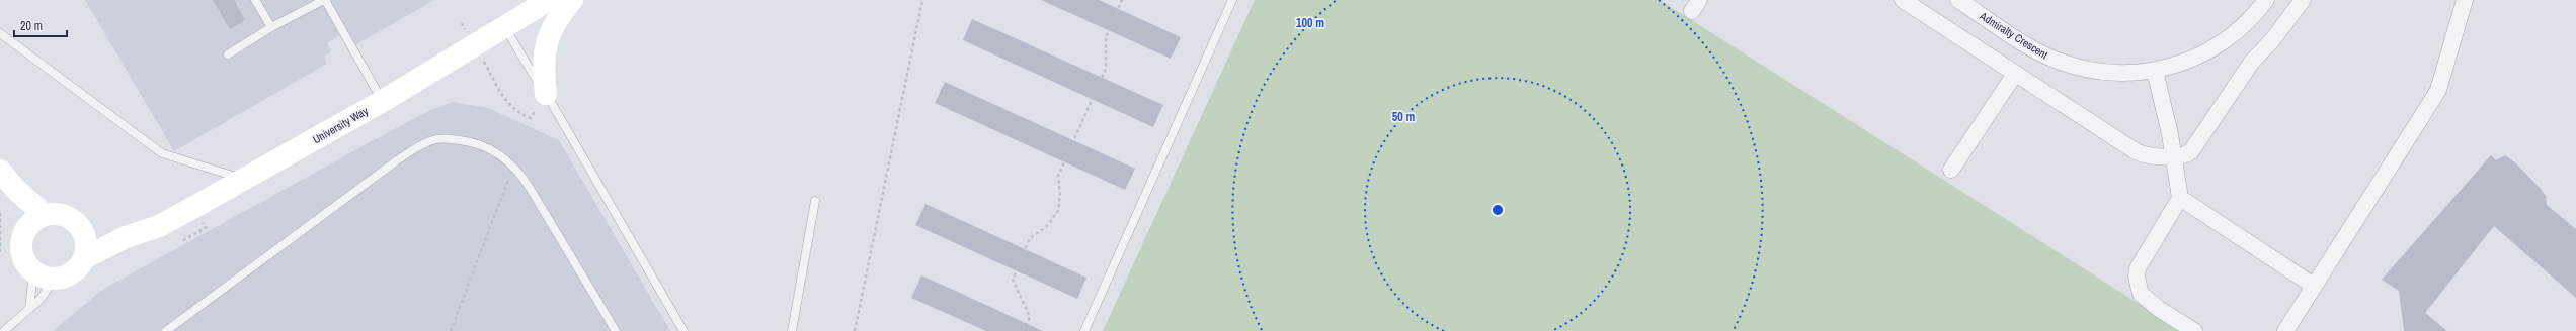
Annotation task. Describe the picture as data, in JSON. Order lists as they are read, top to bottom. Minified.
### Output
{"streets":{"street":["Admiralty Crescent","University Way"]},"scale_bar":"20 m","rings":["100 m","50 m"]}
